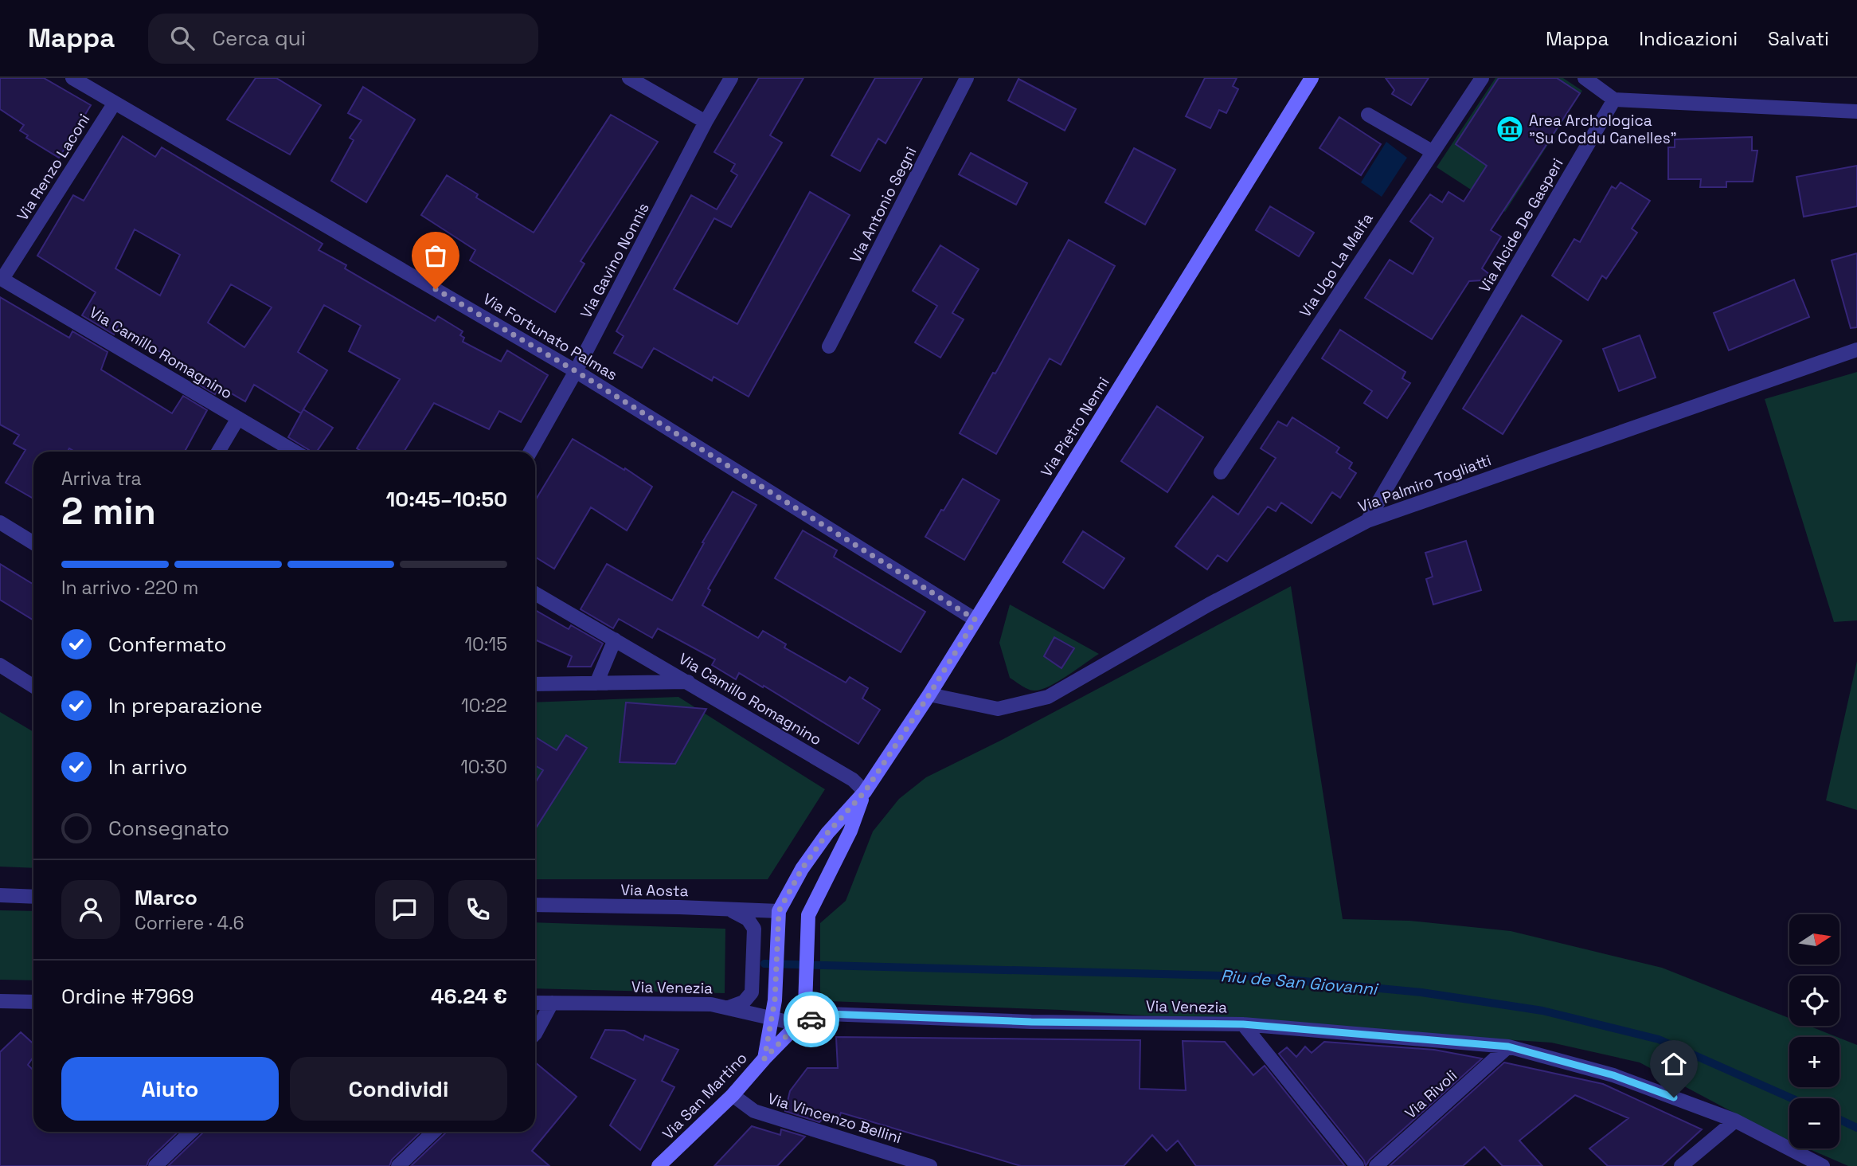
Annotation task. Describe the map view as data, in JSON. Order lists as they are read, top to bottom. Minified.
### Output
{"streets":{"street":["Via Renzo Laconi","Via Antonio Segni","Via Alcide De Gasperi","Via Gavino Nonnis","Via Ugo La Malfa","Via Fortunato Palmas","Via Camillo Romagnino","Via Pietro Nenni","Via Palmiro Togliatti","Via Aosta","Via Venezia","Via Rivoli","Via San Martino","Via Vincenzo Bellini"]},"crossings":[["Via Renzo Laconi","Via Fortunato Palmas"],["Via Renzo Laconi","Via Camillo Romagnino"],["Via Alcide De Gasperi","Via Palmiro Togliatti"],["Via Gavino Nonnis","Via Fortunato Palmas"],["Via Fortunato Palmas","Via Pietro Nenni"],["Via Camillo Romagnino","Via Pietro Nenni"],["Via Pietro Nenni","Via Palmiro Togliatti"],["Via Pietro Nenni","Via Aosta"],["Via Pietro Nenni","Via Venezia"],["Via Pietro Nenni","Via San Martino"],["Via Venezia","Via Rivoli"],["Via Venezia","Via San Martino"],["Via San Martino","Via Vincenzo Bellini"]],"water":["Riu de San Giovanni"],"places":{"museum":["Area Archologica \"Su Coddu Canelles\""]},"north":"right","page":{"header":"Mappa","search":"Cerca qui","nav":["Mappa","Indicazioni","Salvati"],"heading":["2 min","Arriva tra","10:45–10:50"],"panel":["Marco","Corriere · 4.6","Ordine #7969","46.24 €"],"bar":"In arrivo · 220 m","list":[["Confermato","10:15"],["In preparazione","10:22"],["In arrivo","10:30"],"Consegnato"],"map_buttons":["+","−"],"buttons":["Aiuto","Condividi"]}}
